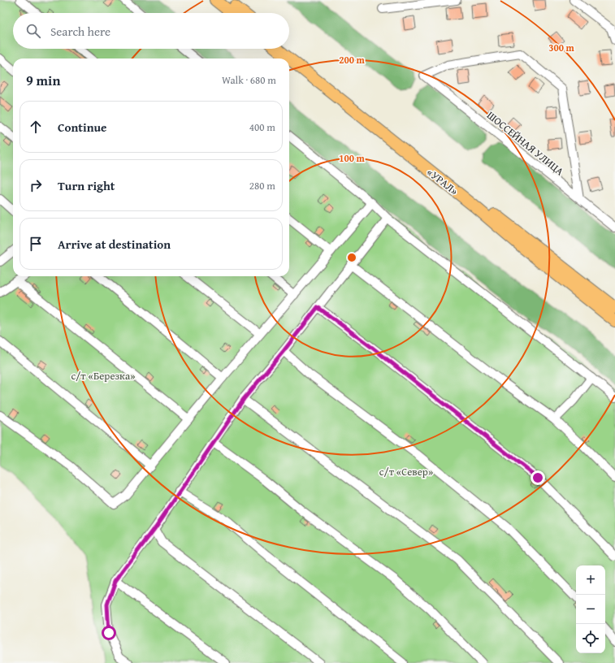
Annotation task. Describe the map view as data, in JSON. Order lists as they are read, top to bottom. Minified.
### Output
{"streets":{"highway":["«УРАЛ»"],"street":["ШОССЕЙНАЯ УЛИЦА"]},"parks":["с/т «Березка»","с/т «Север»"],"page":{"search":"Search here","heading":["9 min","Walk · 680 m"],"list":[["Continue","400 m"],["Turn right","280 m"],"Arrive at destination"],"map_buttons":["+","−"]},"rings":["300 m","200 m","100 m"]}
